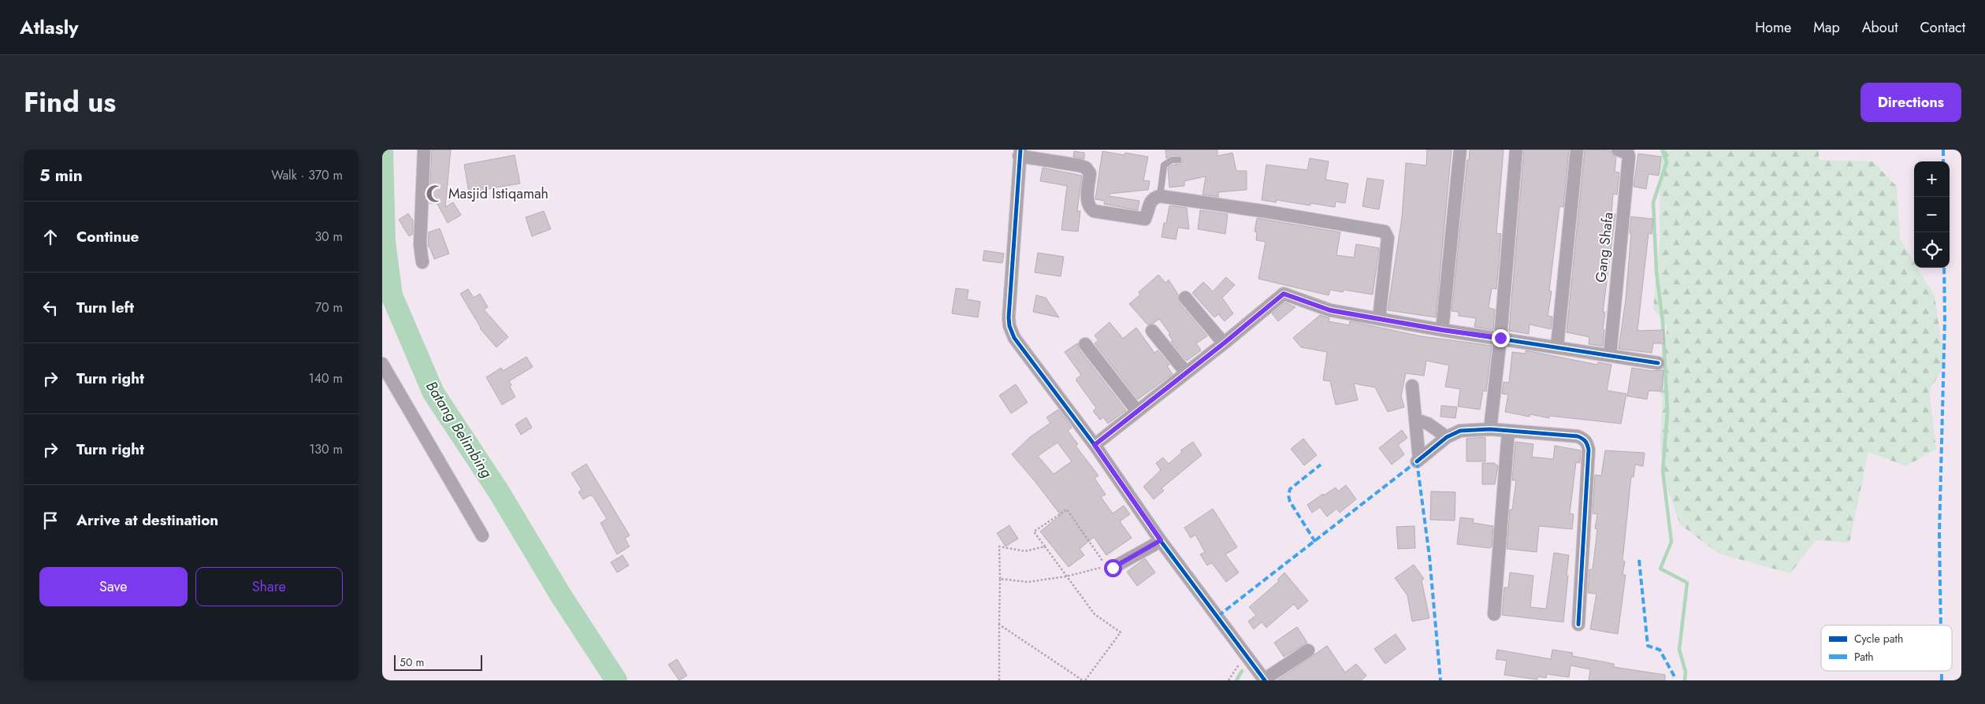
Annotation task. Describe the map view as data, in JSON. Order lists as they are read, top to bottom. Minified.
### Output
{"streets":{"street":["Gang Shafa"]},"water":["Batang Belimbing"],"places":{"mosque":["Masjid Istiqamah"]},"legend":["Cycle path","Path"],"scale_bar":"50 m","page":{"header":"Atlasly","nav":["Home","Map","About","Contact"],"title":"Find us","buttons":["Directions",["Save","Share"]],"heading":["5 min","Walk · 370 m"],"map_buttons":["+","−"],"list":[["Continue","30 m"],["Turn left","70 m"],["Turn right","140 m"],["Turn right","130 m"],"Arrive at destination"],"scale":"50 m"}}
